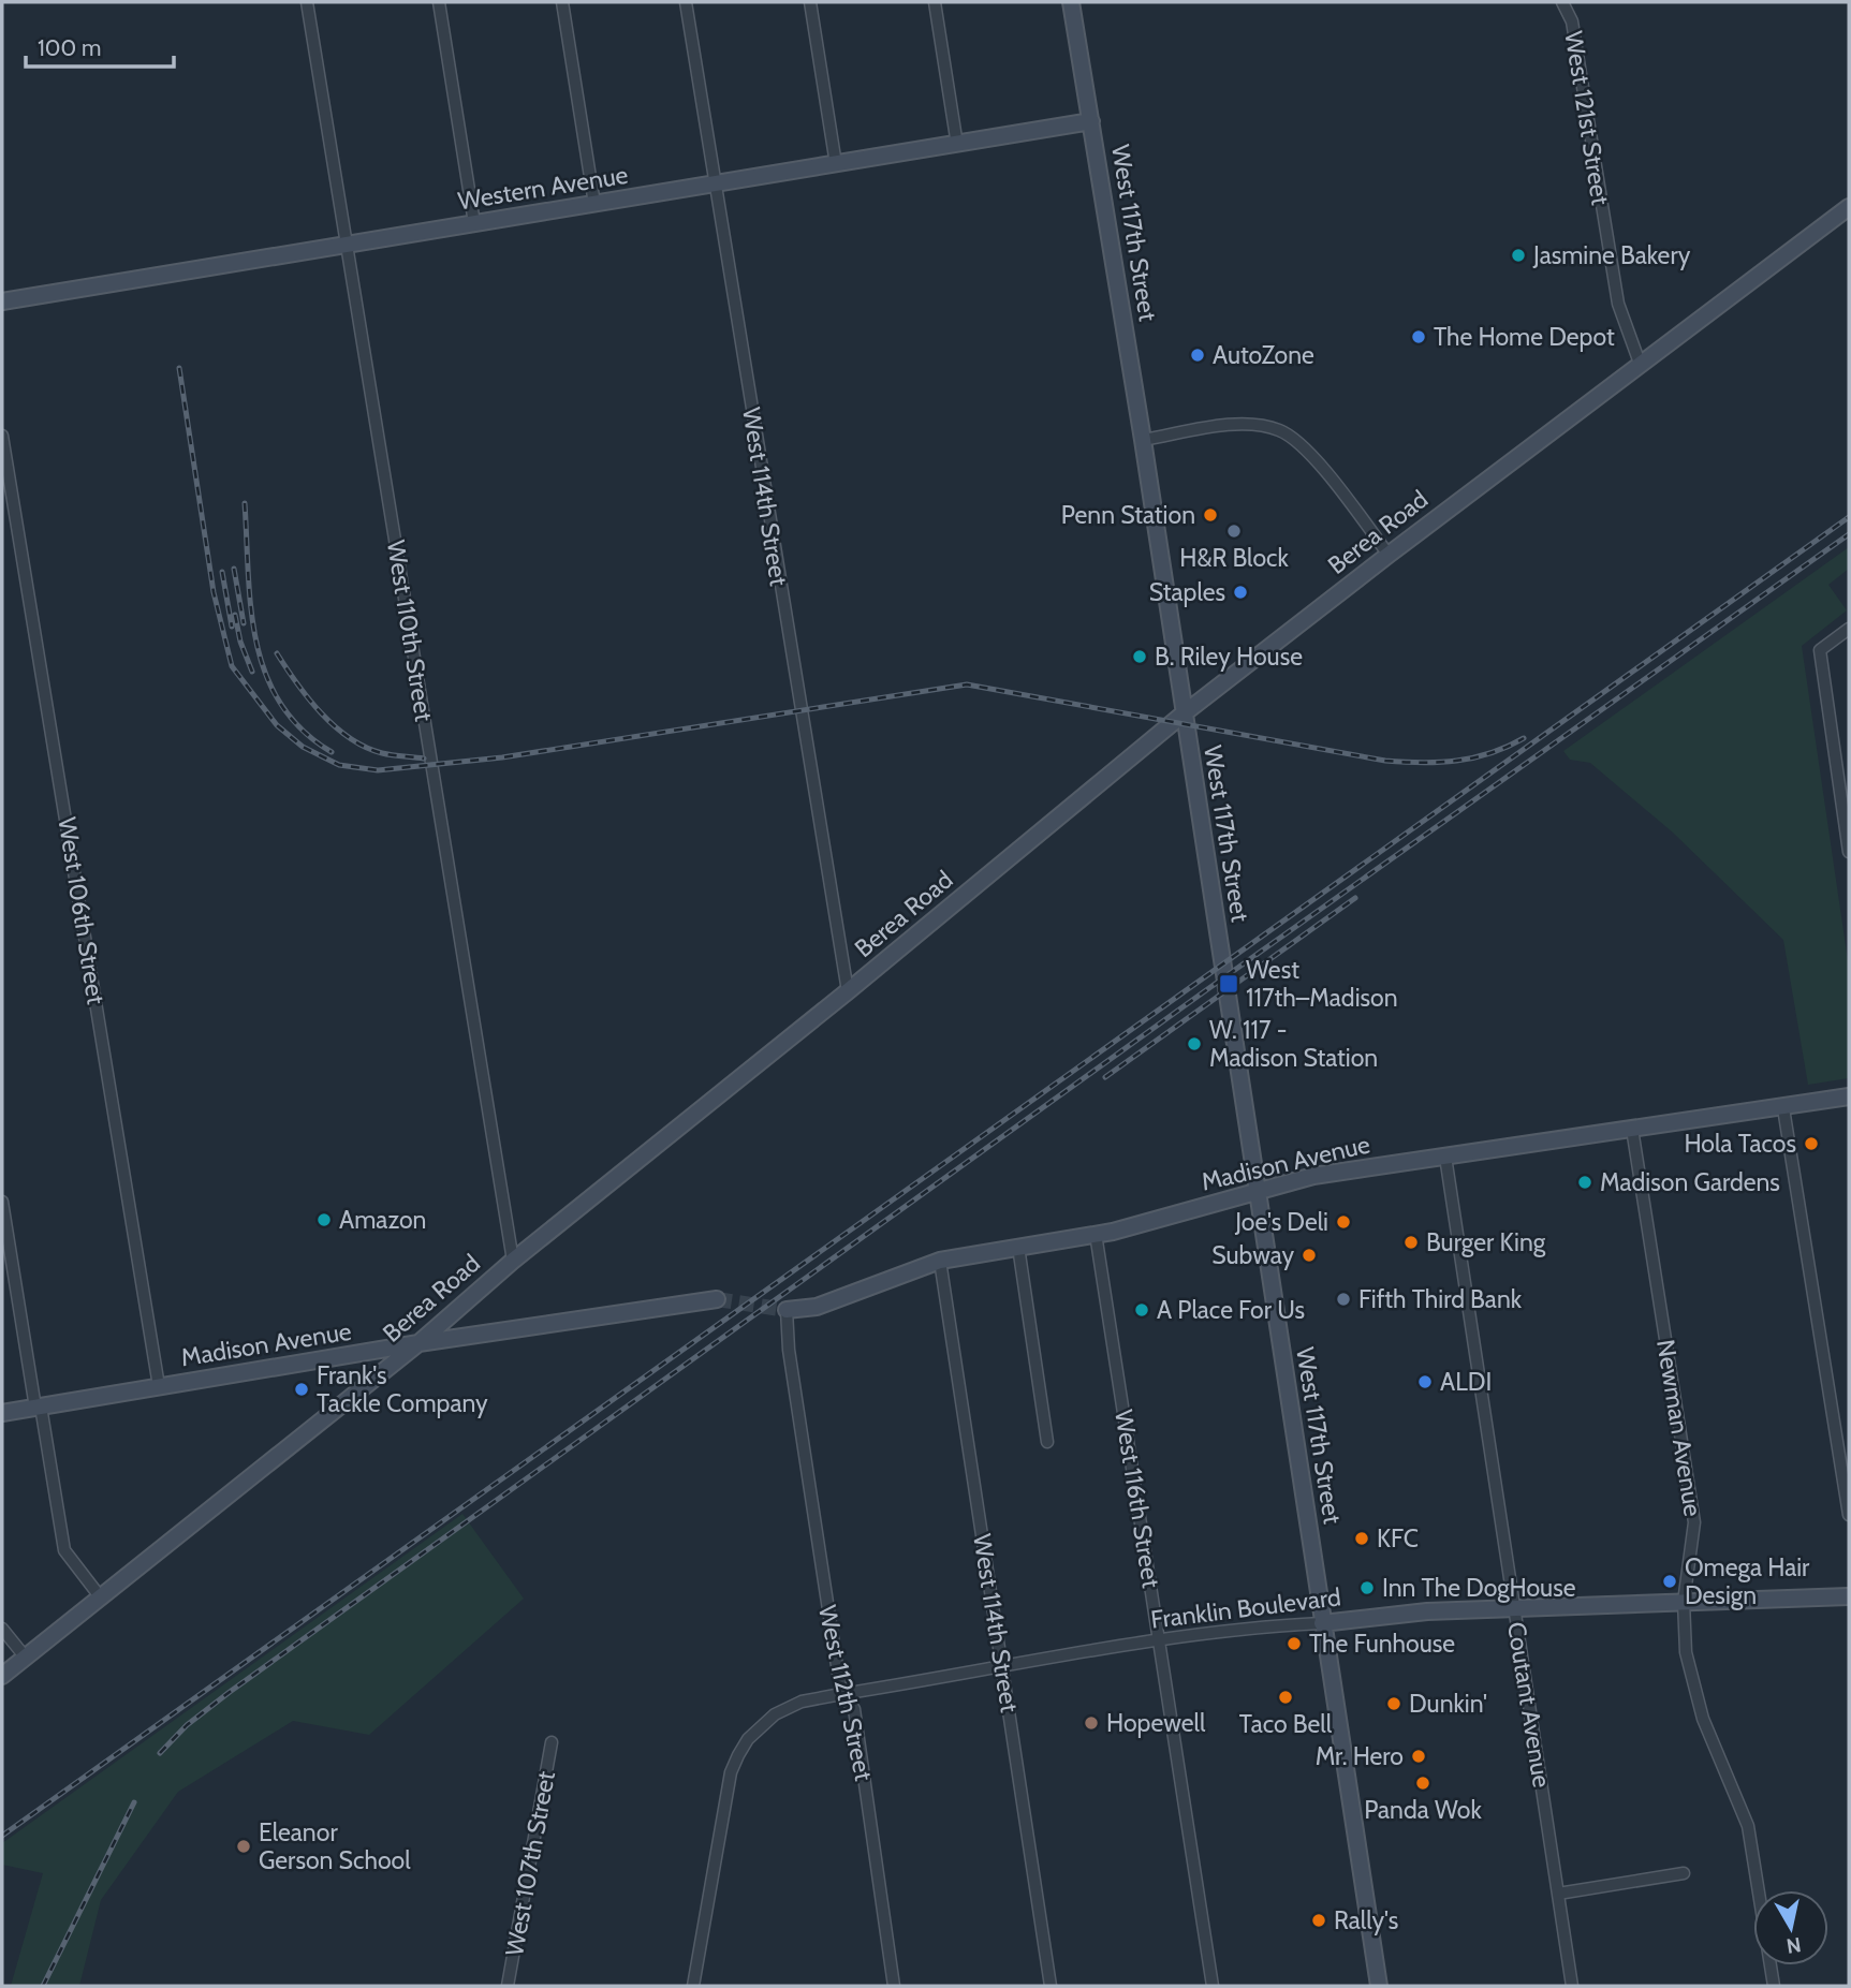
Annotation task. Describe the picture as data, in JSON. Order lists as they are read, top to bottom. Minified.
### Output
{"streets":{"main road":["Western Avenue","West 117th Street","Berea Road","Madison Avenue","Franklin Boulevard"],"street":["West 121st Street","West 114th Street","West 110th Street","West 106th Street","Newman Avenue","West 116th Street","West 112th Street","Coutant Avenue","West 107th Street"]},"crossings":[["West 121st Street","Berea Road"],["Western Avenue","West 117th Street"],["Western Avenue","West 114th Street"],["Western Avenue","West 110th Street"],["West 117th Street","Berea Road"],["West 117th Street","Madison Avenue"],["West 117th Street","Franklin Boulevard"],["West 114th Street","Berea Road"],["West 114th Street","Madison Avenue"],["West 114th Street","Franklin Boulevard"],["Berea Road","West 110th Street"],["Berea Road","Madison Avenue"],["West 106th Street","Madison Avenue"],["Madison Avenue","Newman Avenue"],["Madison Avenue","West 116th Street"],["Madison Avenue","West 112th Street"],["Madison Avenue","Coutant Avenue"],["Newman Avenue","Franklin Boulevard"],["West 116th Street","Franklin Boulevard"],["Franklin Boulevard","West 112th Street"],["Franklin Boulevard","Coutant Avenue"]],"places":{"other":["Jasmine Bakery","The Home Depot","AutoZone","Penn Station","H&R Block","Staples","B. Riley House","W. 117 - Madison Station","Hola Tacos","Madison Gardens","Amazon","Joe's Deli","Burger King","Subway","Fifth Third Bank","A Place For Us","ALDI","Frank's Tackle Company","KFC","Omega Hair Design","Inn The DogHouse","The Funhouse","Taco Bell","Dunkin'","Hopewell","Mr. Hero","Panda Wok","Eleanor Gerson School","Rally's"],"transit":["West 117th–Madison"]},"scale_bar":"100 m","north":"bottom"}
